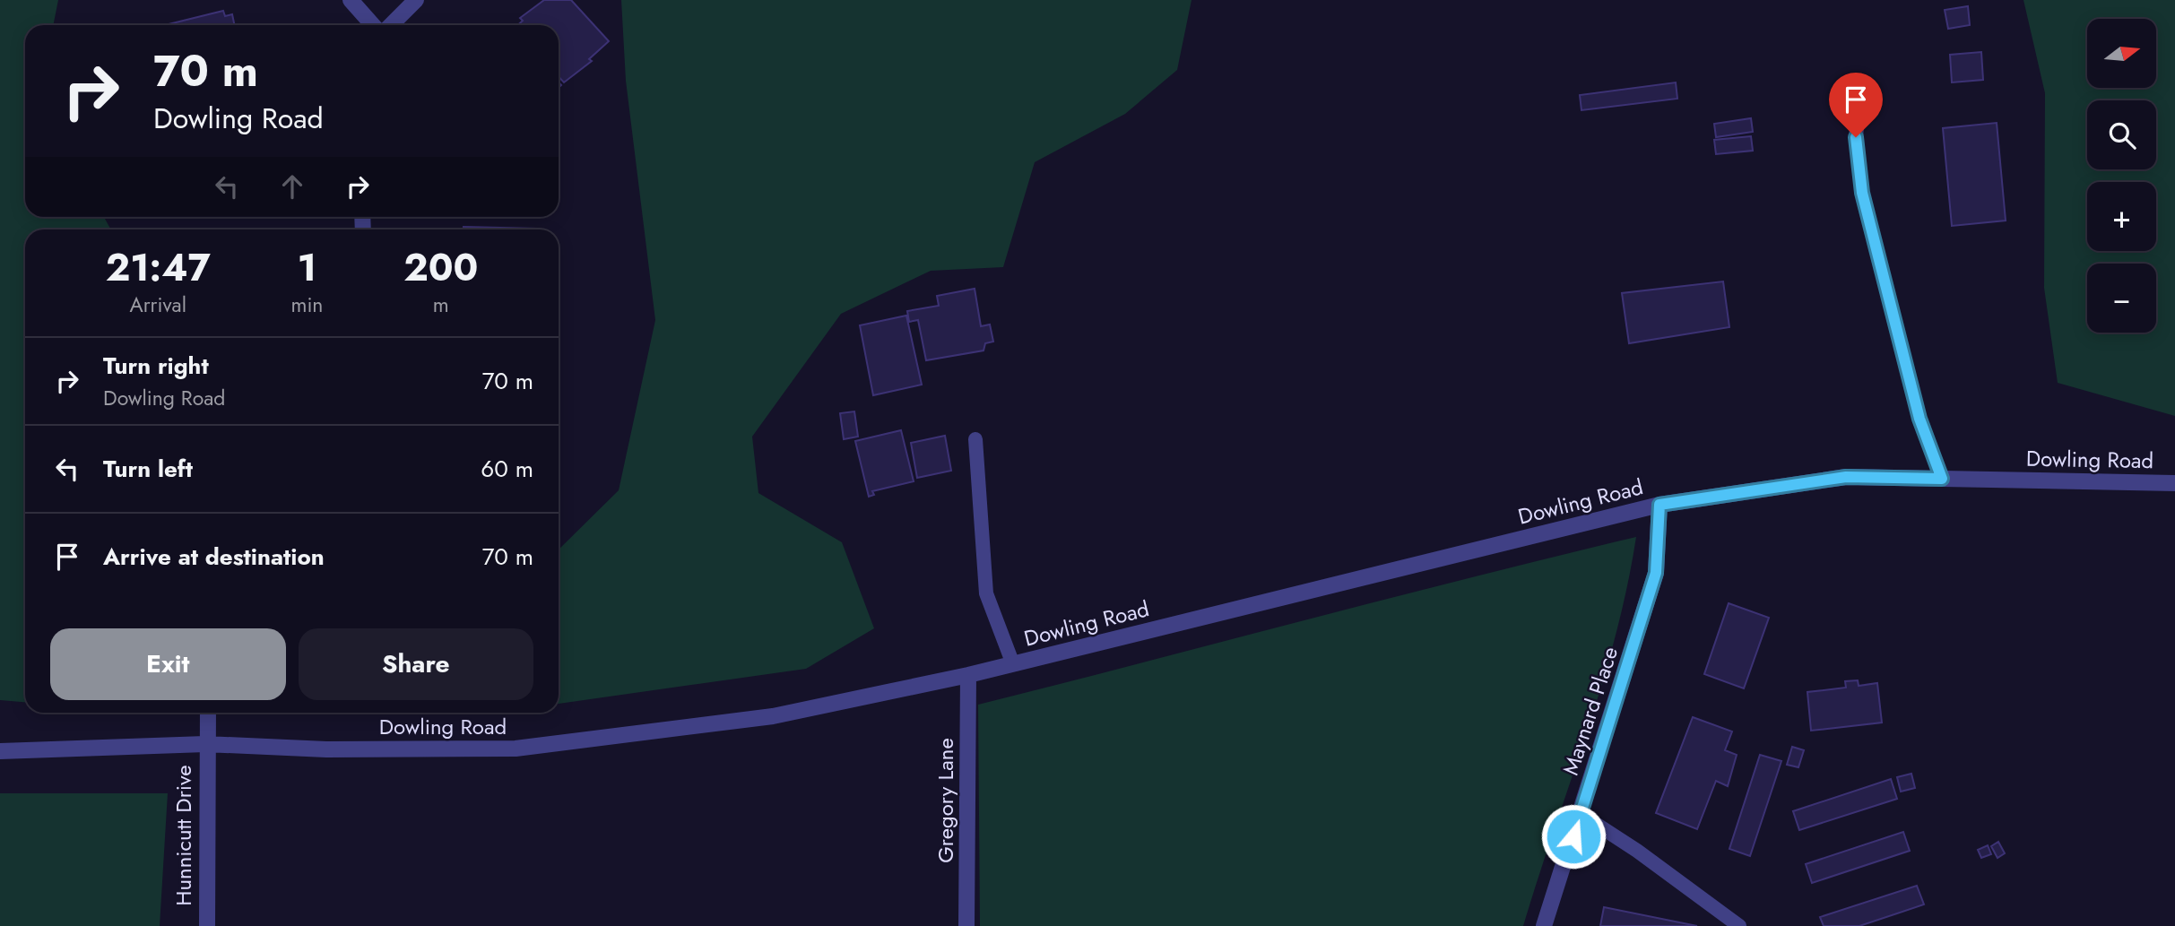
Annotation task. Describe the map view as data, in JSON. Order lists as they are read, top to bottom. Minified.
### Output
{"streets":{"street":["Dowling Road","Maynard Place","Gregory Lane","Hunnicutt Drive"]},"crossings":[["Dowling Road","Maynard Place"],["Dowling Road","Gregory Lane"],["Dowling Road","Hunnicutt Drive"]],"north":"right","page":{"map_buttons":["+","−"],"turn":["70 m","Dowling Road"],"eta":["21:47","Arrival","1","min","200","m"],"list":[{"name":"Turn right","note":"Dowling Road","value":"70 m"},{"name":"Turn left","value":"60 m"},{"name":"Arrive at destination","value":"70 m"}],"buttons":["Exit","Share"]}}
